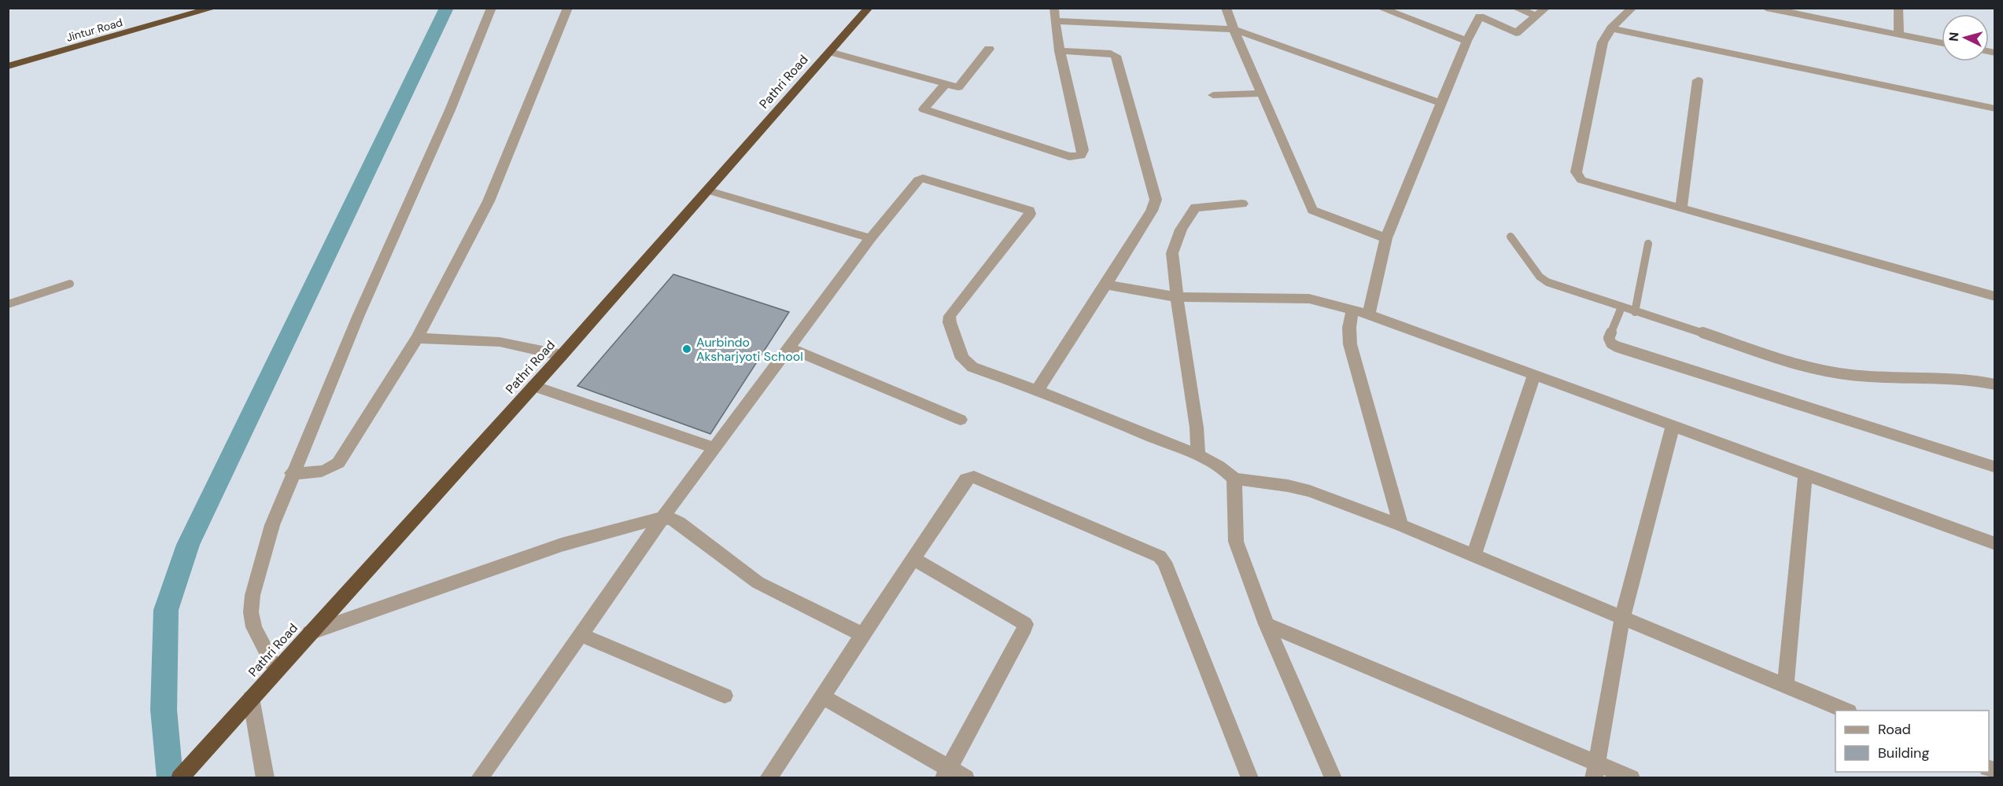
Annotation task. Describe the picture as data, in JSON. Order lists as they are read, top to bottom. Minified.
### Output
{"streets":{"highway":["Jintur Road","Pathri Road"]},"places":["Aurbindo Aksharjyoti School"],"legend":["Road","Building"],"north":"left"}
